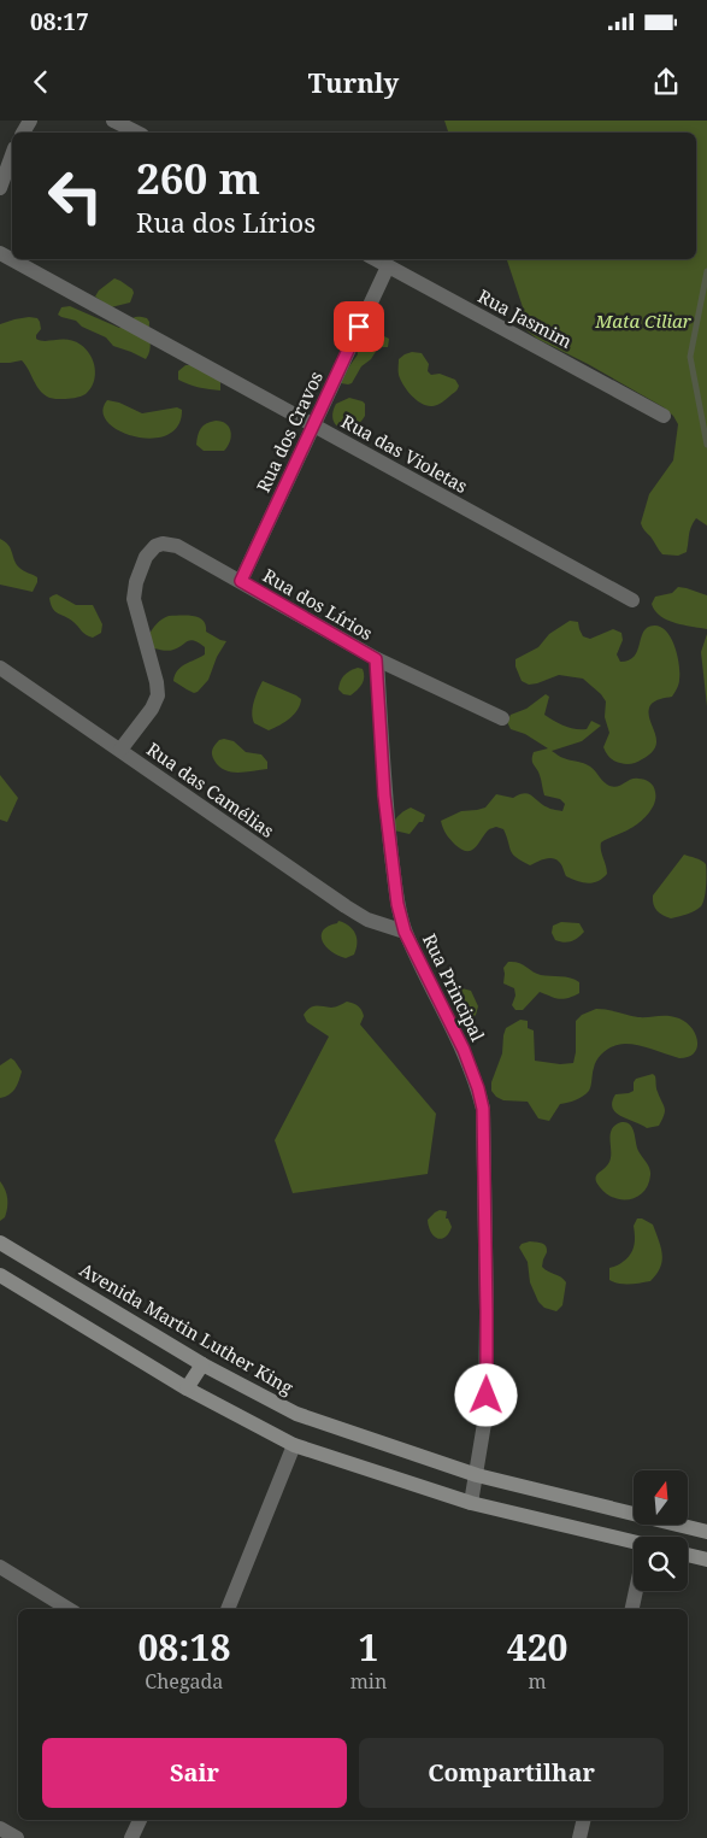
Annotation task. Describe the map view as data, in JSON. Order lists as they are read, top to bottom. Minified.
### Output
{"streets":{"main road":["Avenida Martin Luther King"],"street":["Rua Jasmim","Rua dos Cravos","Rua das Violetas","Rua dos Lírios","Rua das Camélias","Rua Principal"]},"crossings":[["Rua Jasmim","Rua dos Cravos"],["Rua dos Cravos","Rua das Violetas"],["Rua dos Cravos","Rua dos Lírios"],["Rua dos Lírios","Rua das Camélias"],["Rua dos Lírios","Rua Principal"],["Rua das Camélias","Rua Principal"],["Rua Principal","Avenida Martin Luther King"]],"parks":["Mata Ciliar"],"north":"top","page":{"status":"08:17","header":"Turnly","turn":["260 m","Rua dos Lírios"],"eta":["08:18","Chegada","1","min","420","m"],"buttons":["Sair","Compartilhar"]}}
